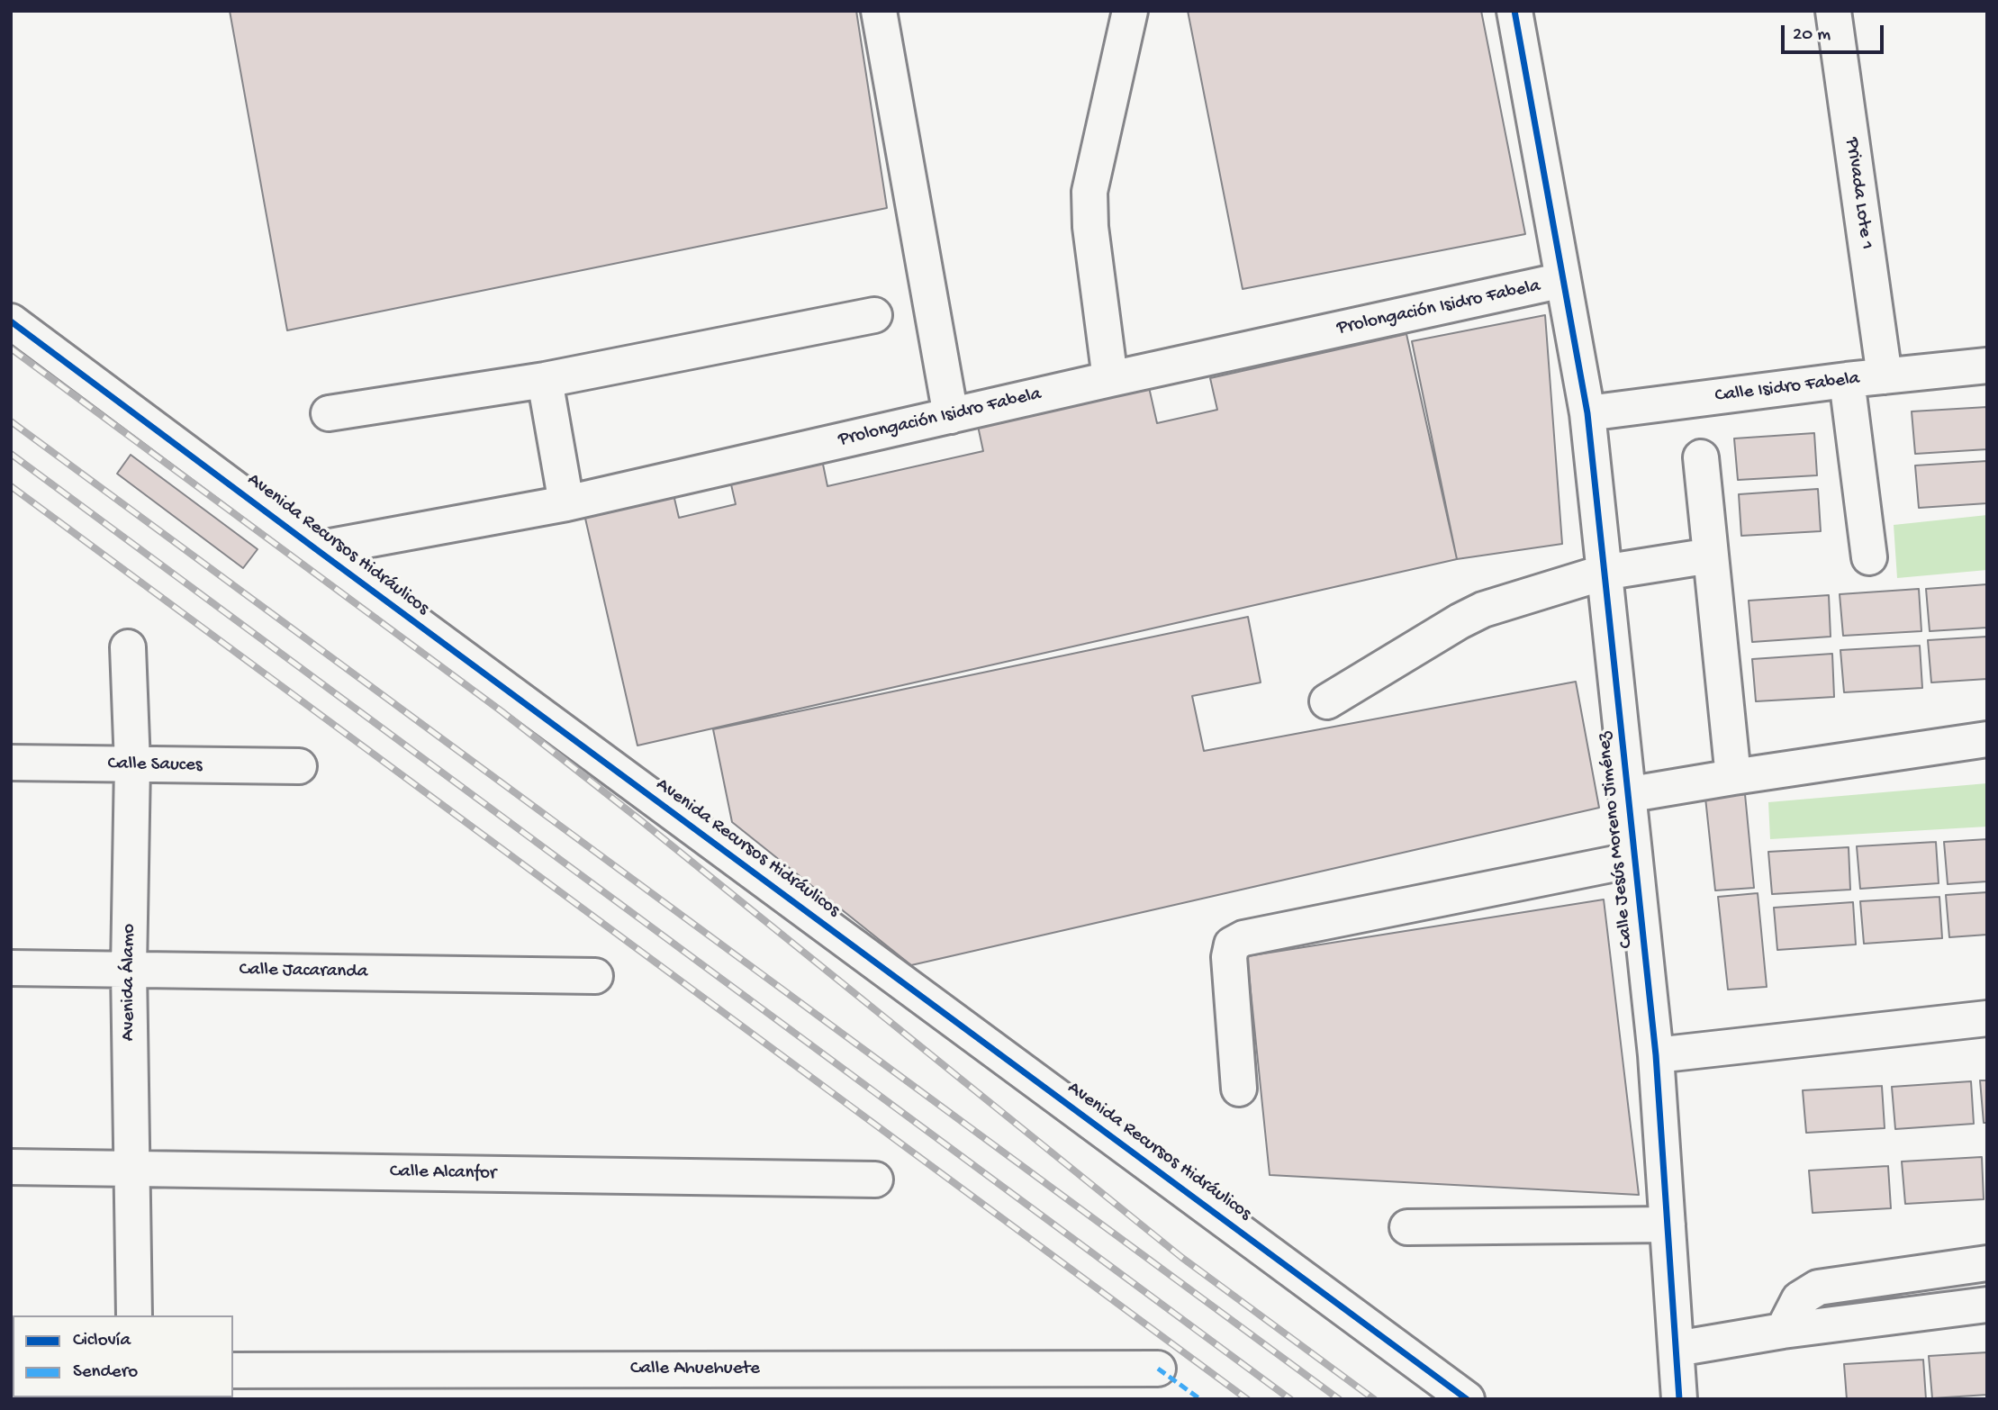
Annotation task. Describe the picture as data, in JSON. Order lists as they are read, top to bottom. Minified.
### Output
{"streets":{"street":["Privada Lote 1","Prolongación Isidro Fabela","Calle Isidro Fabela","Avenida Recursos Hidráulicos","Calle Sauces","Calle Jesús Moreno Jiménez","Calle Jacaranda","Avenida Álamo","Calle Alcanfor","Calle Ahuehuete"]},"crossings":[["Privada Lote 1","Calle Isidro Fabela"],["Prolongación Isidro Fabela","Avenida Recursos Hidráulicos"],["Prolongación Isidro Fabela","Calle Jesús Moreno Jiménez"],["Calle Isidro Fabela","Calle Jesús Moreno Jiménez"],["Calle Sauces","Avenida Álamo"],["Calle Jacaranda","Avenida Álamo"],["Avenida Álamo","Calle Alcanfor"]],"legend":["Ciclovía","Sendero"],"scale_bar":"20 m"}
